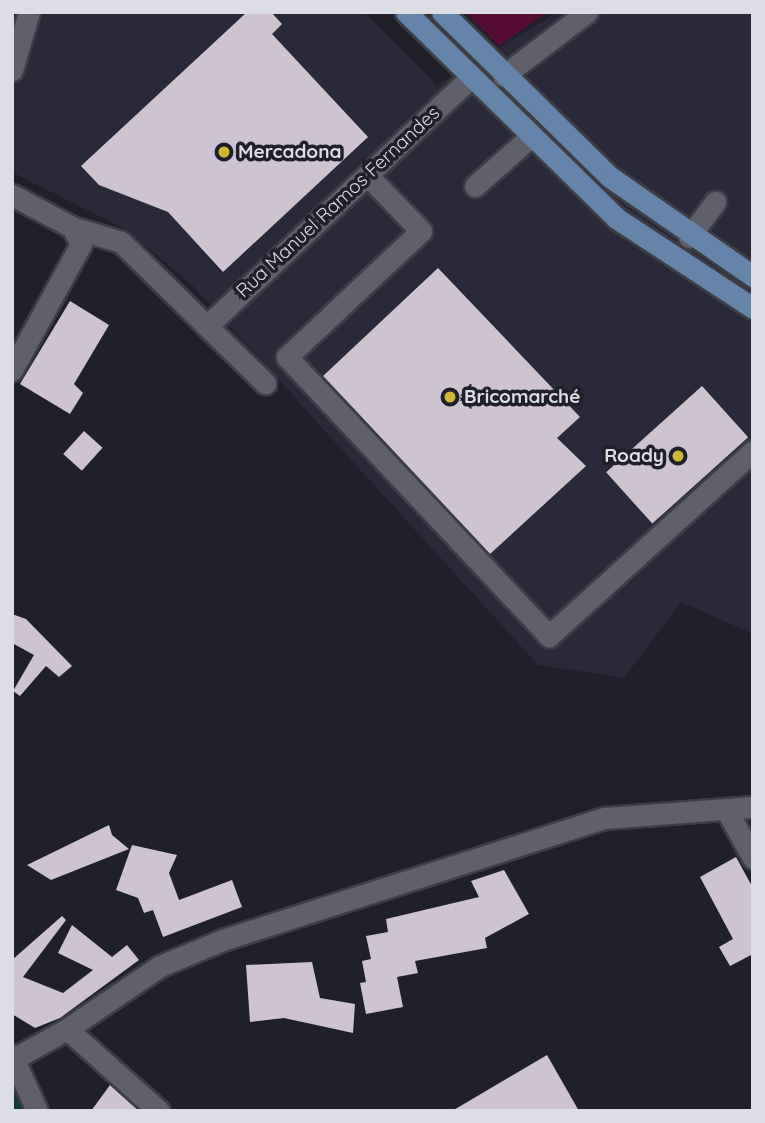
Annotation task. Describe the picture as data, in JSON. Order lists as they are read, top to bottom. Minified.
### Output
{"streets":{"street":["Rua Manuel Ramos Fernandes"]},"places":["Mercadona","Bricomarché","Roady"]}
